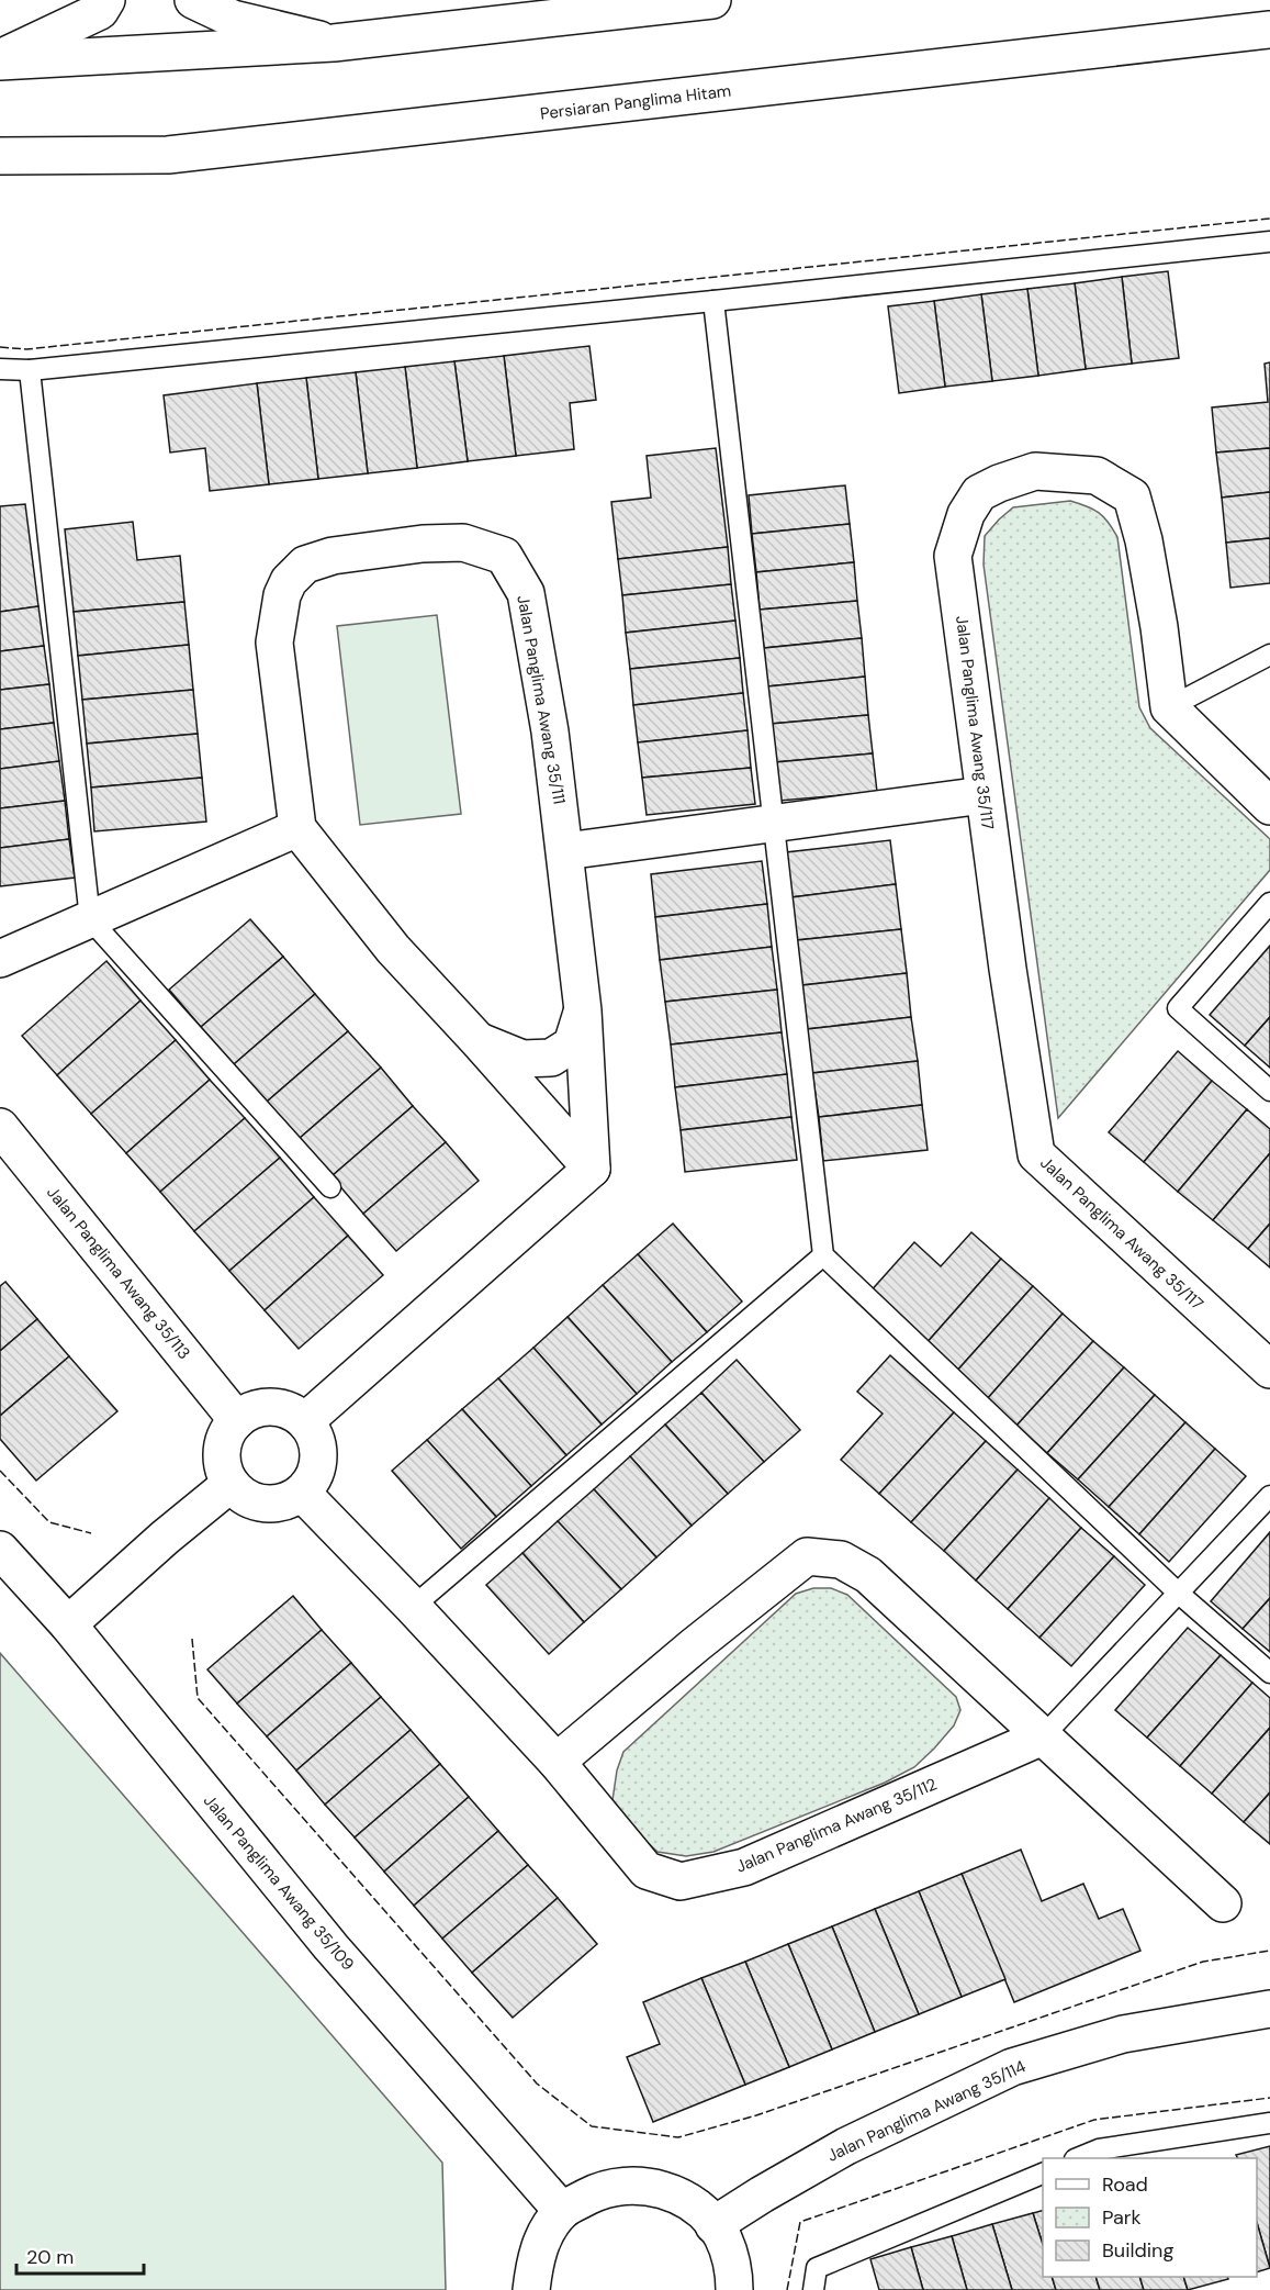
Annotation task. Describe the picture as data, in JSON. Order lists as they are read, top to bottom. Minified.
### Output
{"streets":{"street":["Persiaran Panglima Hitam","Jalan Panglima Awang 35/111","Jalan Panglima Awang 35/117","Jalan Panglima Awang 35/113","Jalan Panglima Awang 35/112","Jalan Panglima Awang 35/109","Jalan Panglima Awang 35/114"]},"crossings":[["Jalan Panglima Awang 35/113","Jalan Panglima Awang 35/112"]],"legend":["Road","Park","Building"],"scale_bar":"20 m"}
